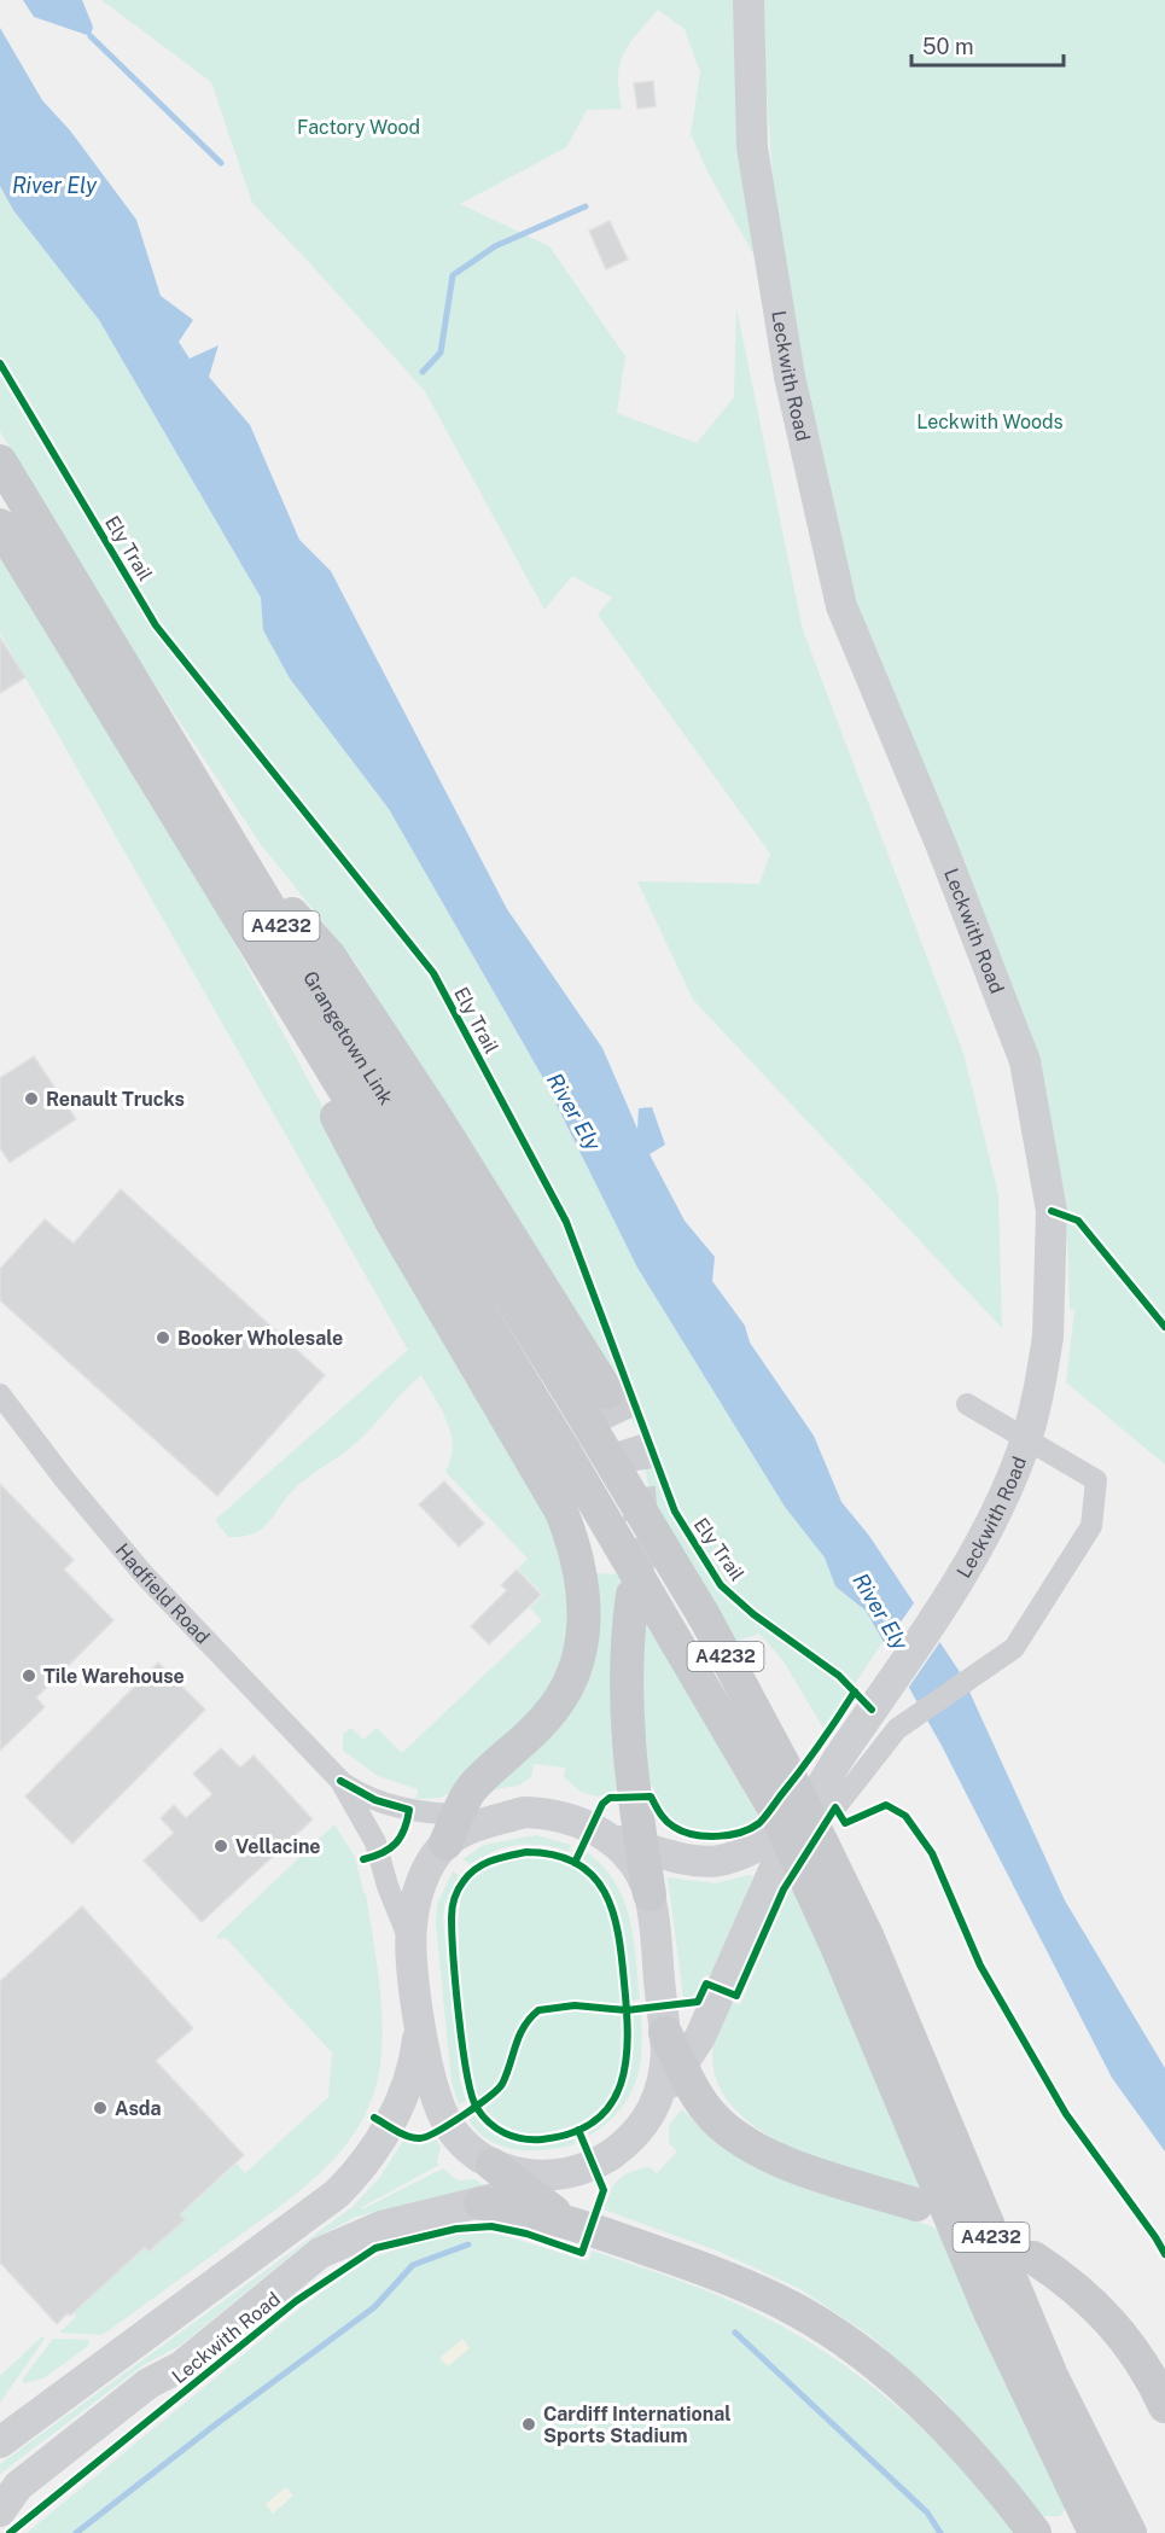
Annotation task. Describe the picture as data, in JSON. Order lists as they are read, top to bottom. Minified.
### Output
{"streets":{"main road":["Leckwith Road","A4232","Grangetown Link"],"street":["Hadfield Road"],"cycle path":["Ely Trail"]},"crossings":[["A4232","Grangetown Link"]],"water":["River Ely"],"parks":["Factory Wood","Leckwith Woods"],"places":["Renault Trucks","Booker Wholesale","Tile Warehouse","Vellacine","Asda","Cardiff International Sports Stadium"],"scale_bar":"50 m"}
